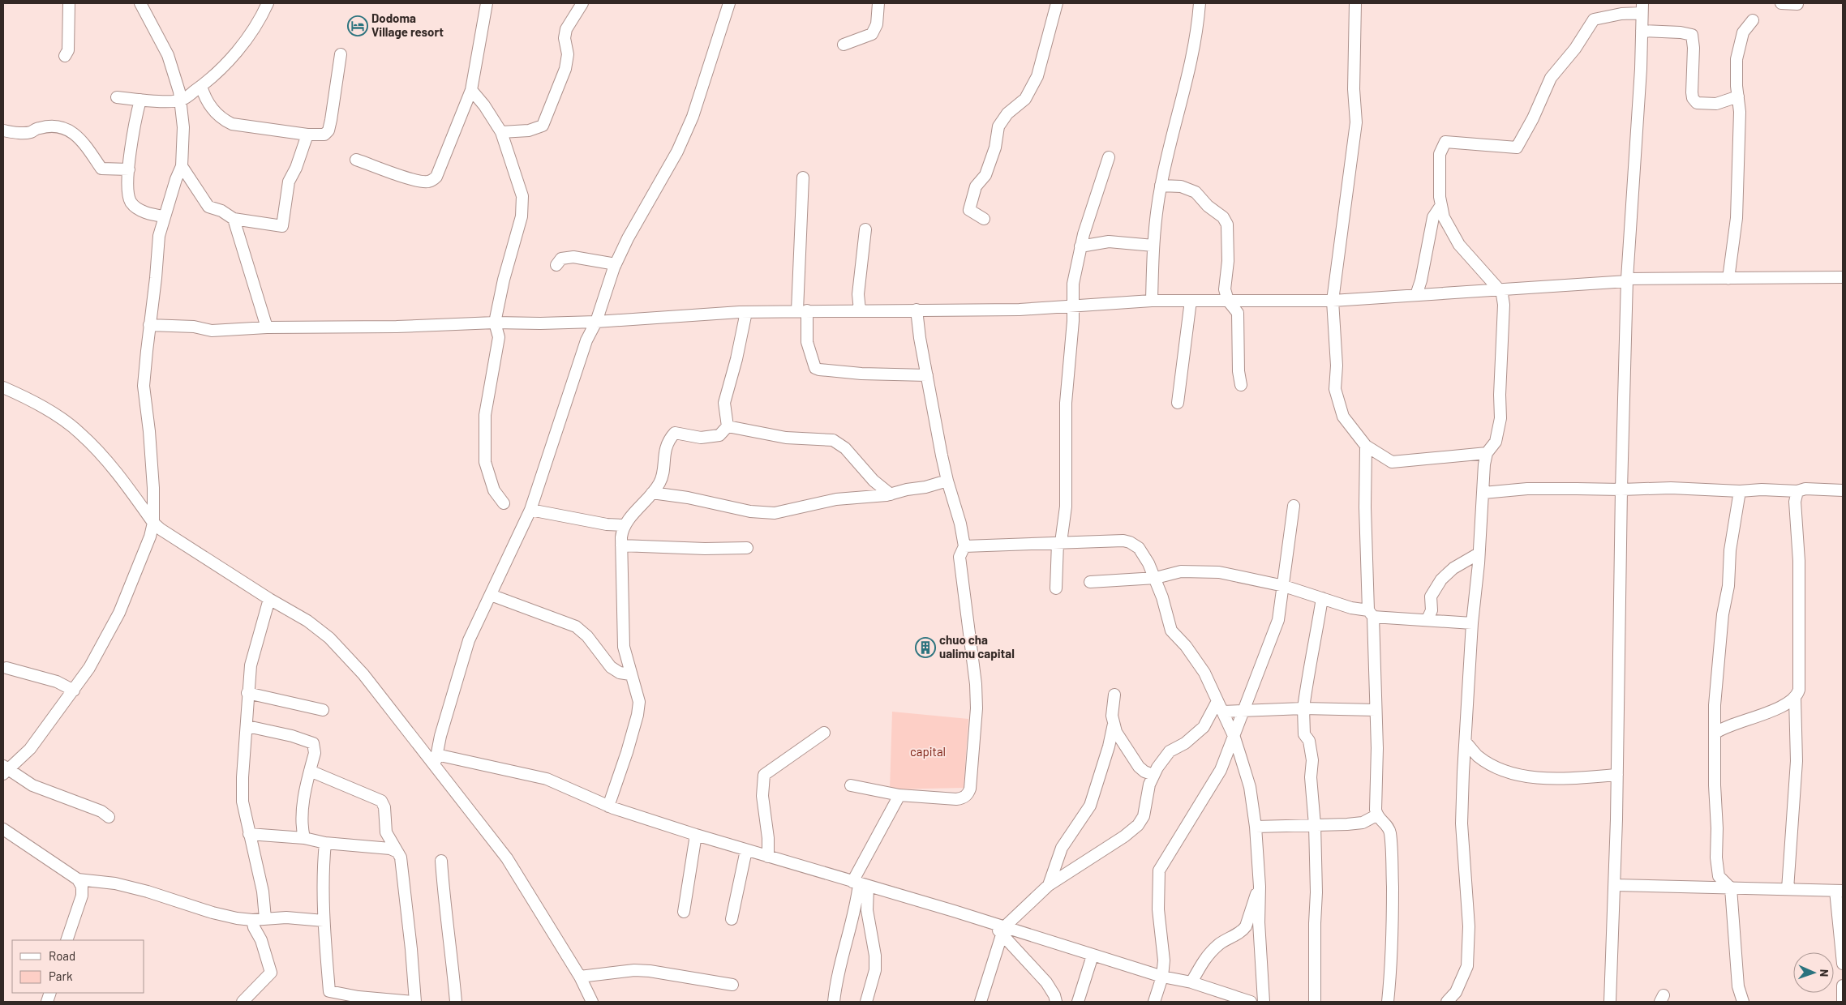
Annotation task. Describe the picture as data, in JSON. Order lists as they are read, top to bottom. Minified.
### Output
{"parks":["capital"],"places":{"hotel":["Dodoma Village resort"],"building":["chuo cha ualimu capital"]},"legend":["Road","Park"],"north":"right"}
